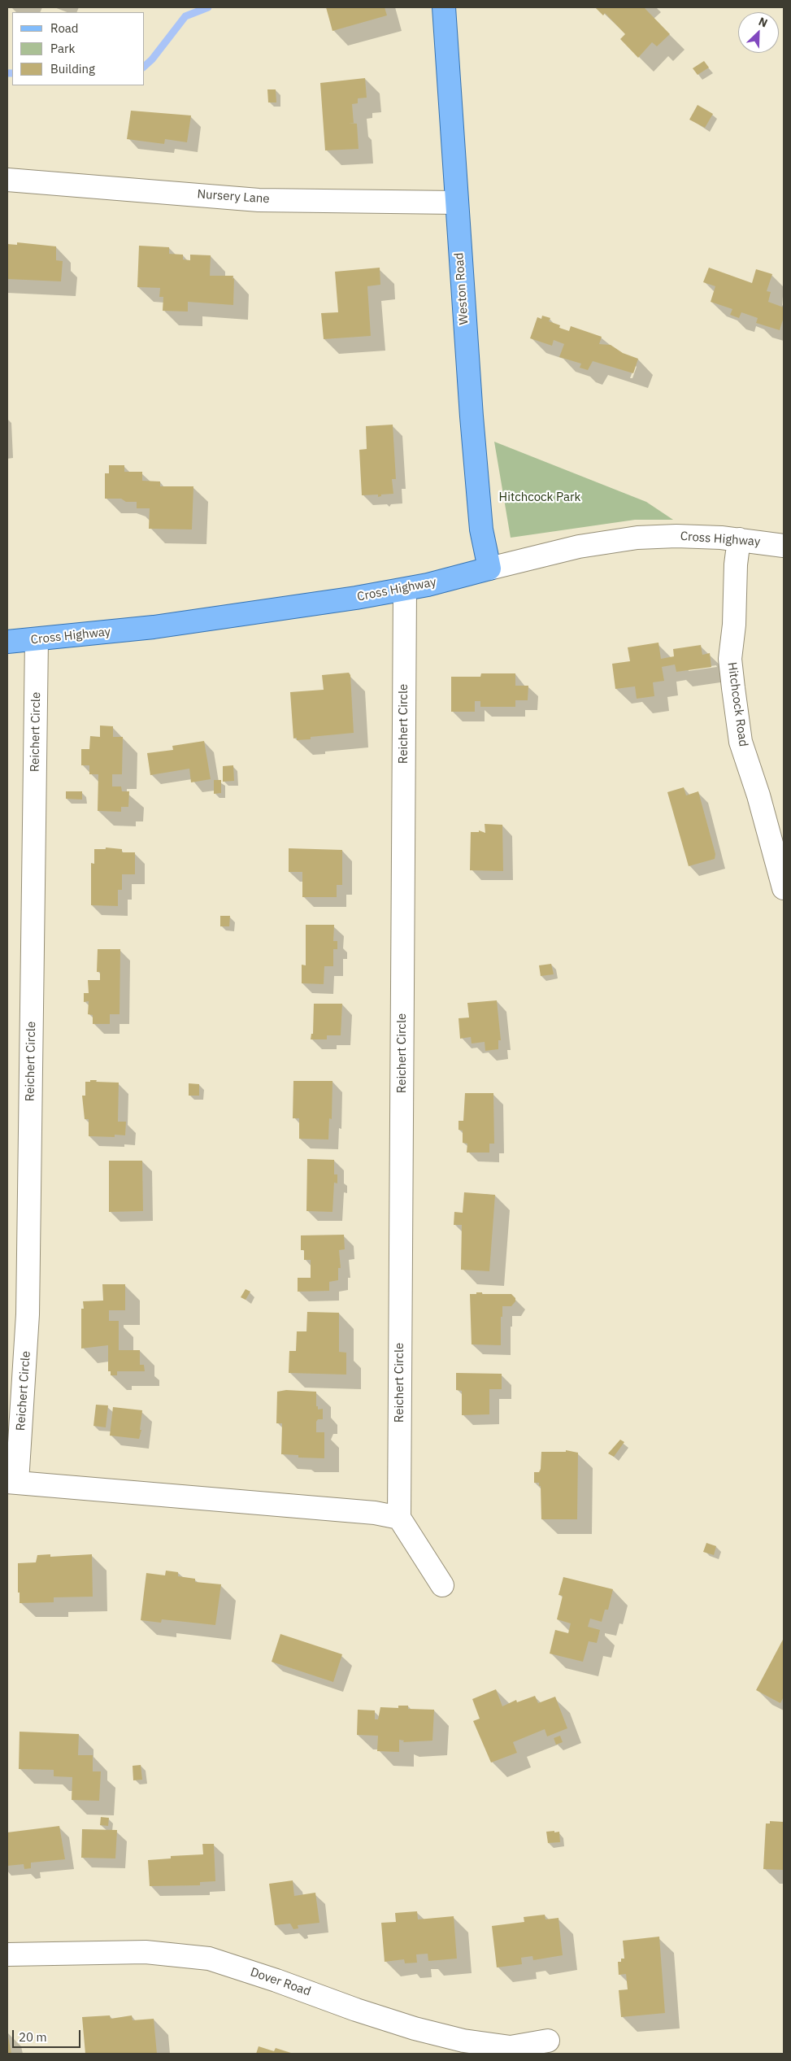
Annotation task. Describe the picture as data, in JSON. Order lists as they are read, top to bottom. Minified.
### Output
{"streets":{"main road":["Weston Road","Cross Highway"],"street":["Nursery Lane","Hitchcock Road","Reichert Circle","Dover Road"]},"crossings":[["Nursery Lane","Weston Road"],["Weston Road","Cross Highway"],["Cross Highway","Hitchcock Road"],["Cross Highway","Reichert Circle"]],"parks":["Hitchcock Park"],"legend":["Road","Park","Building"],"scale_bar":"20 m","north":"top right"}
